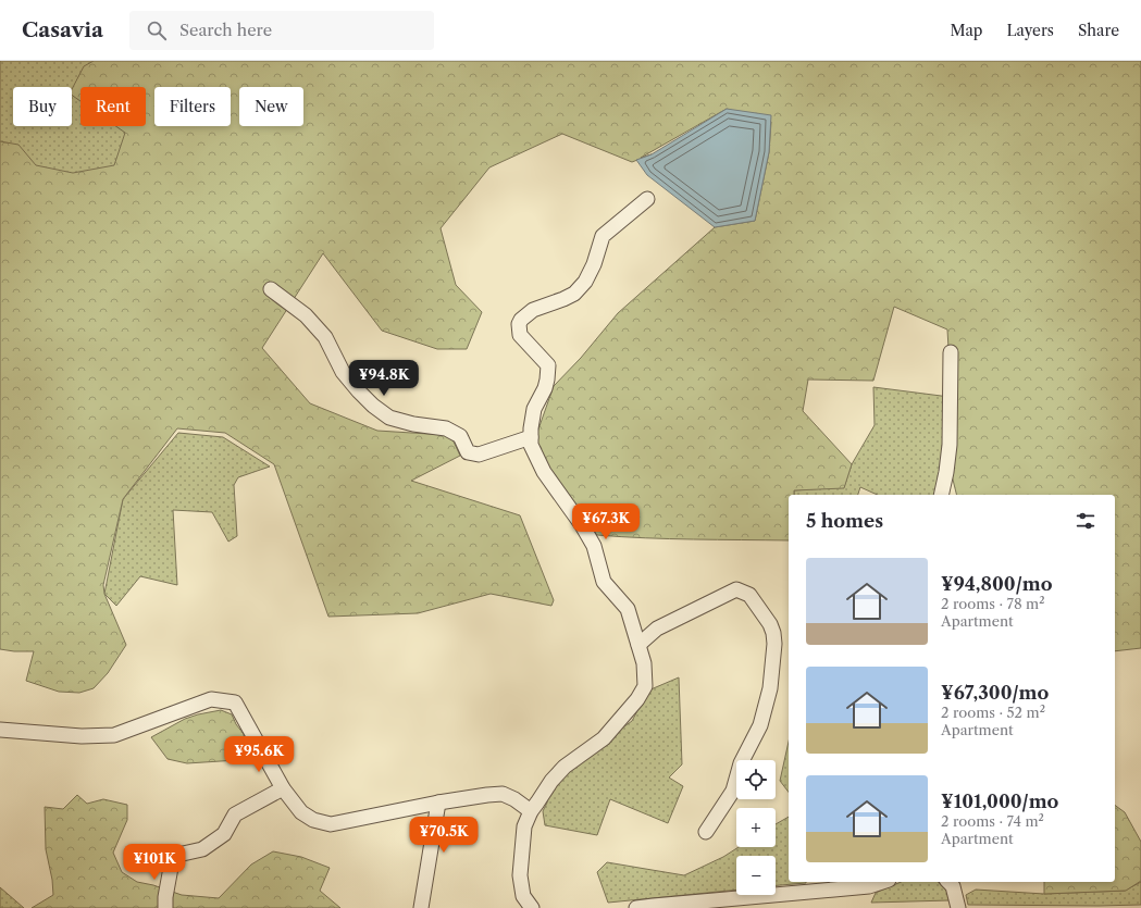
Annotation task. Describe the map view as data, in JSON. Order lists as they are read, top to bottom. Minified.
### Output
{"page":{"header":"Casavia","search":"Search here","nav":["Map","Layers","Share"],"chip":["Buy","Rent","Filters","New"],"price":["¥94.8K","¥67.3K","¥95.6K","¥70.5K","¥101K"],"heading":"5 homes","list":[{"name":"¥94,800/mo","note":"2 rooms · 78 m² · Apartment"},{"name":"¥67,300/mo","note":"2 rooms · 52 m² · Apartment"},{"name":"¥101,000/mo","note":"2 rooms · 74 m² · Apartment"}],"map_buttons":["+","−"]}}
